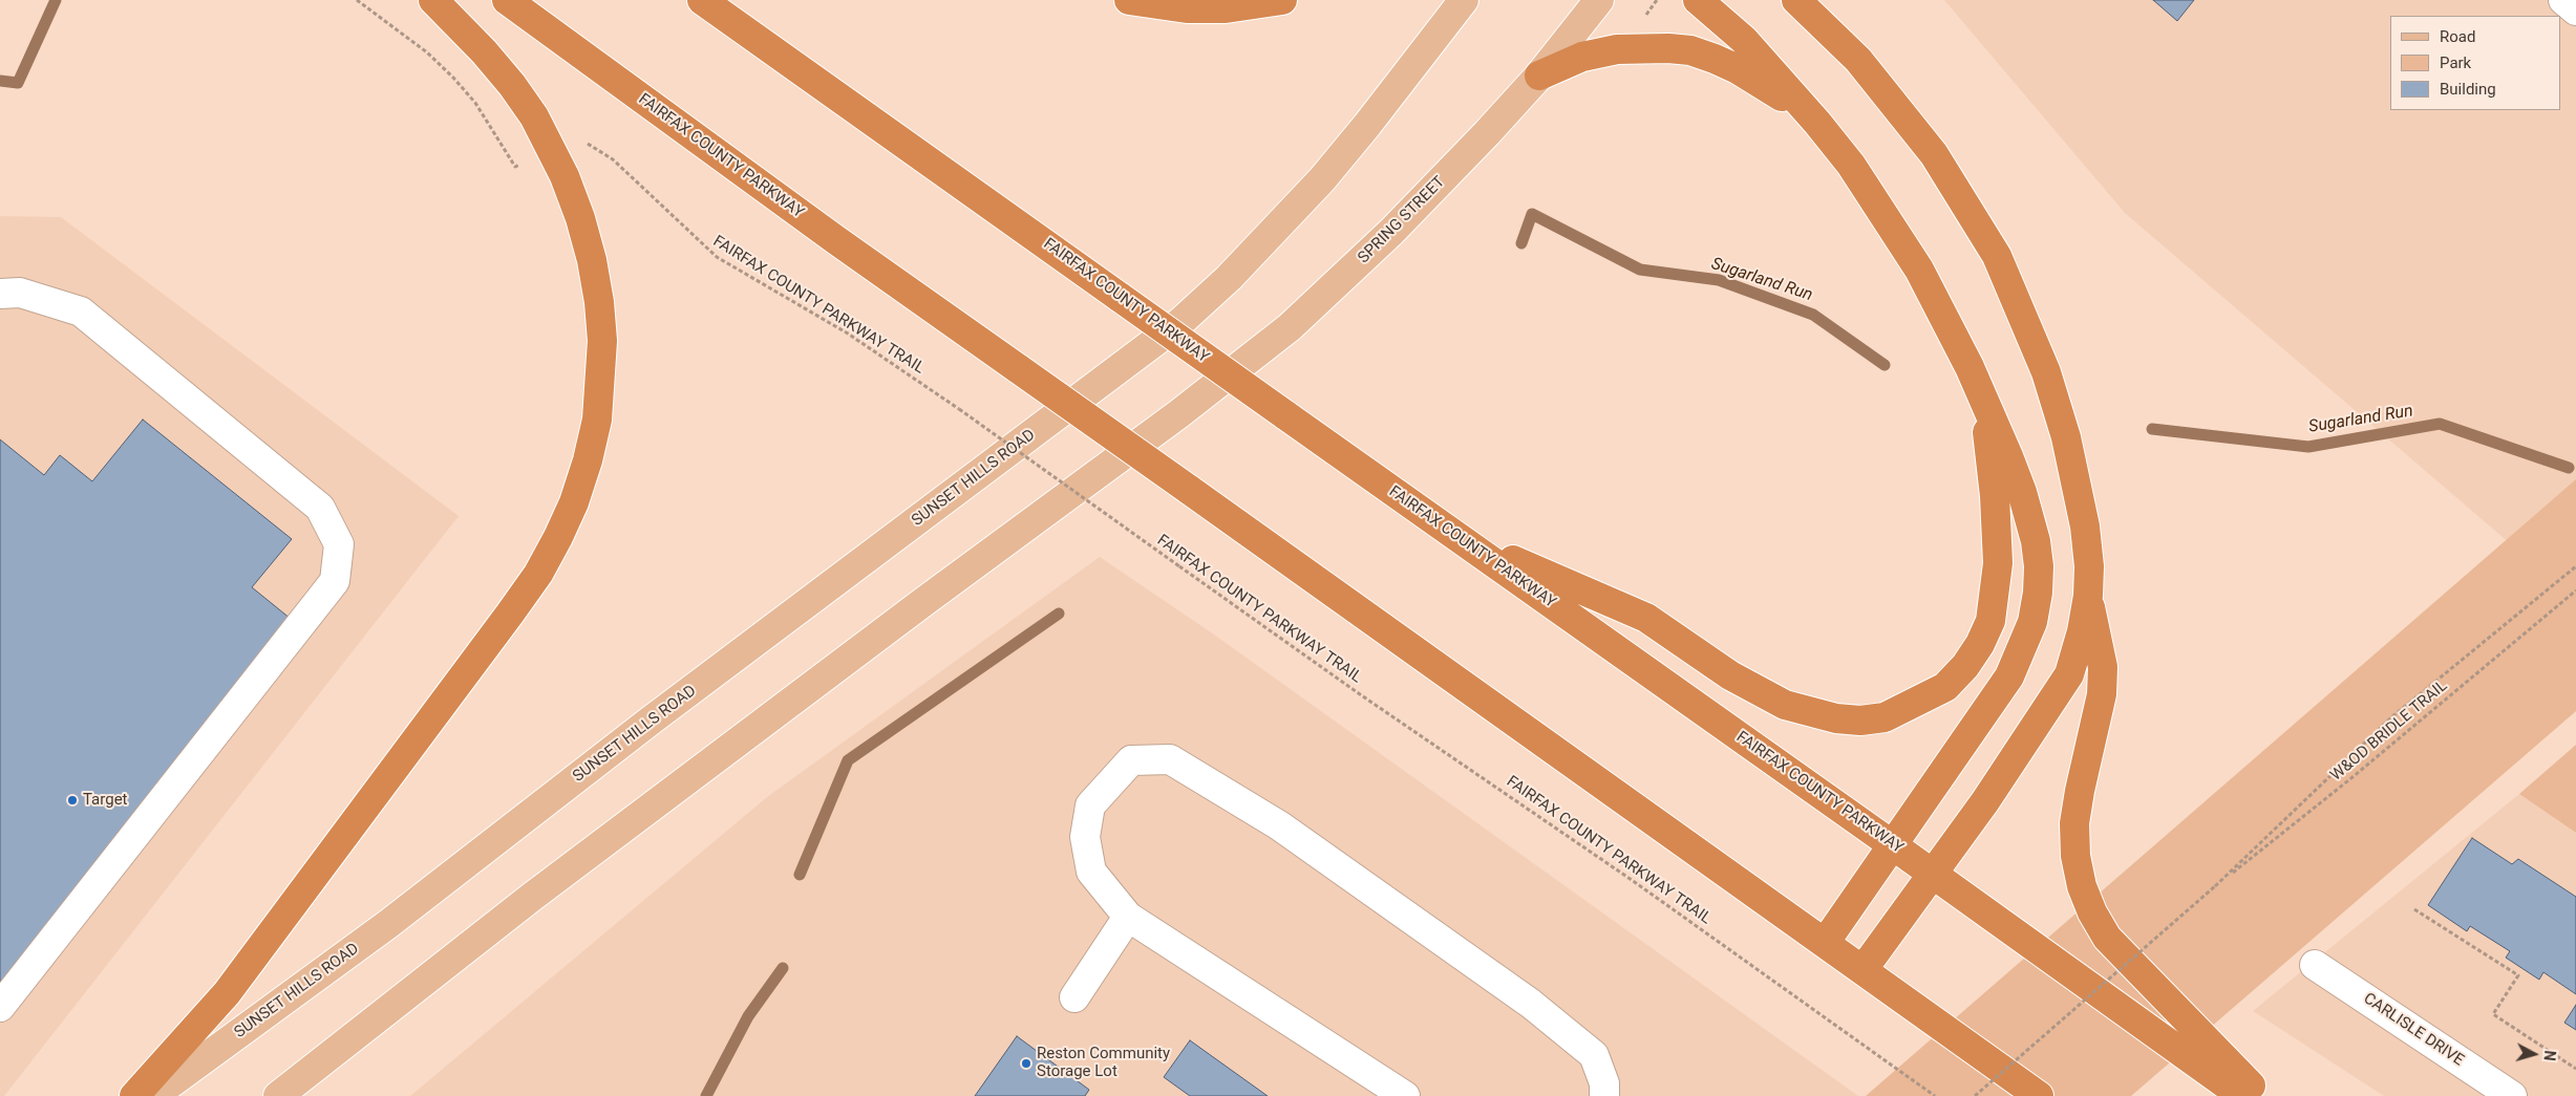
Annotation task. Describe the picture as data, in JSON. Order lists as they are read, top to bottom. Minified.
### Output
{"streets":{"highway":["FAIRFAX COUNTY PARKWAY"],"main road":["SPRING STREET","SUNSET HILLS ROAD"],"street":["CARLISLE DRIVE"],"path":["FAIRFAX COUNTY PARKWAY TRAIL","W&OD BRIDLE TRAIL"]},"water":["Sugarland Run"],"places":["Target","Reston Community Storage Lot"],"legend":["Road","Park","Building"],"north":"right"}
